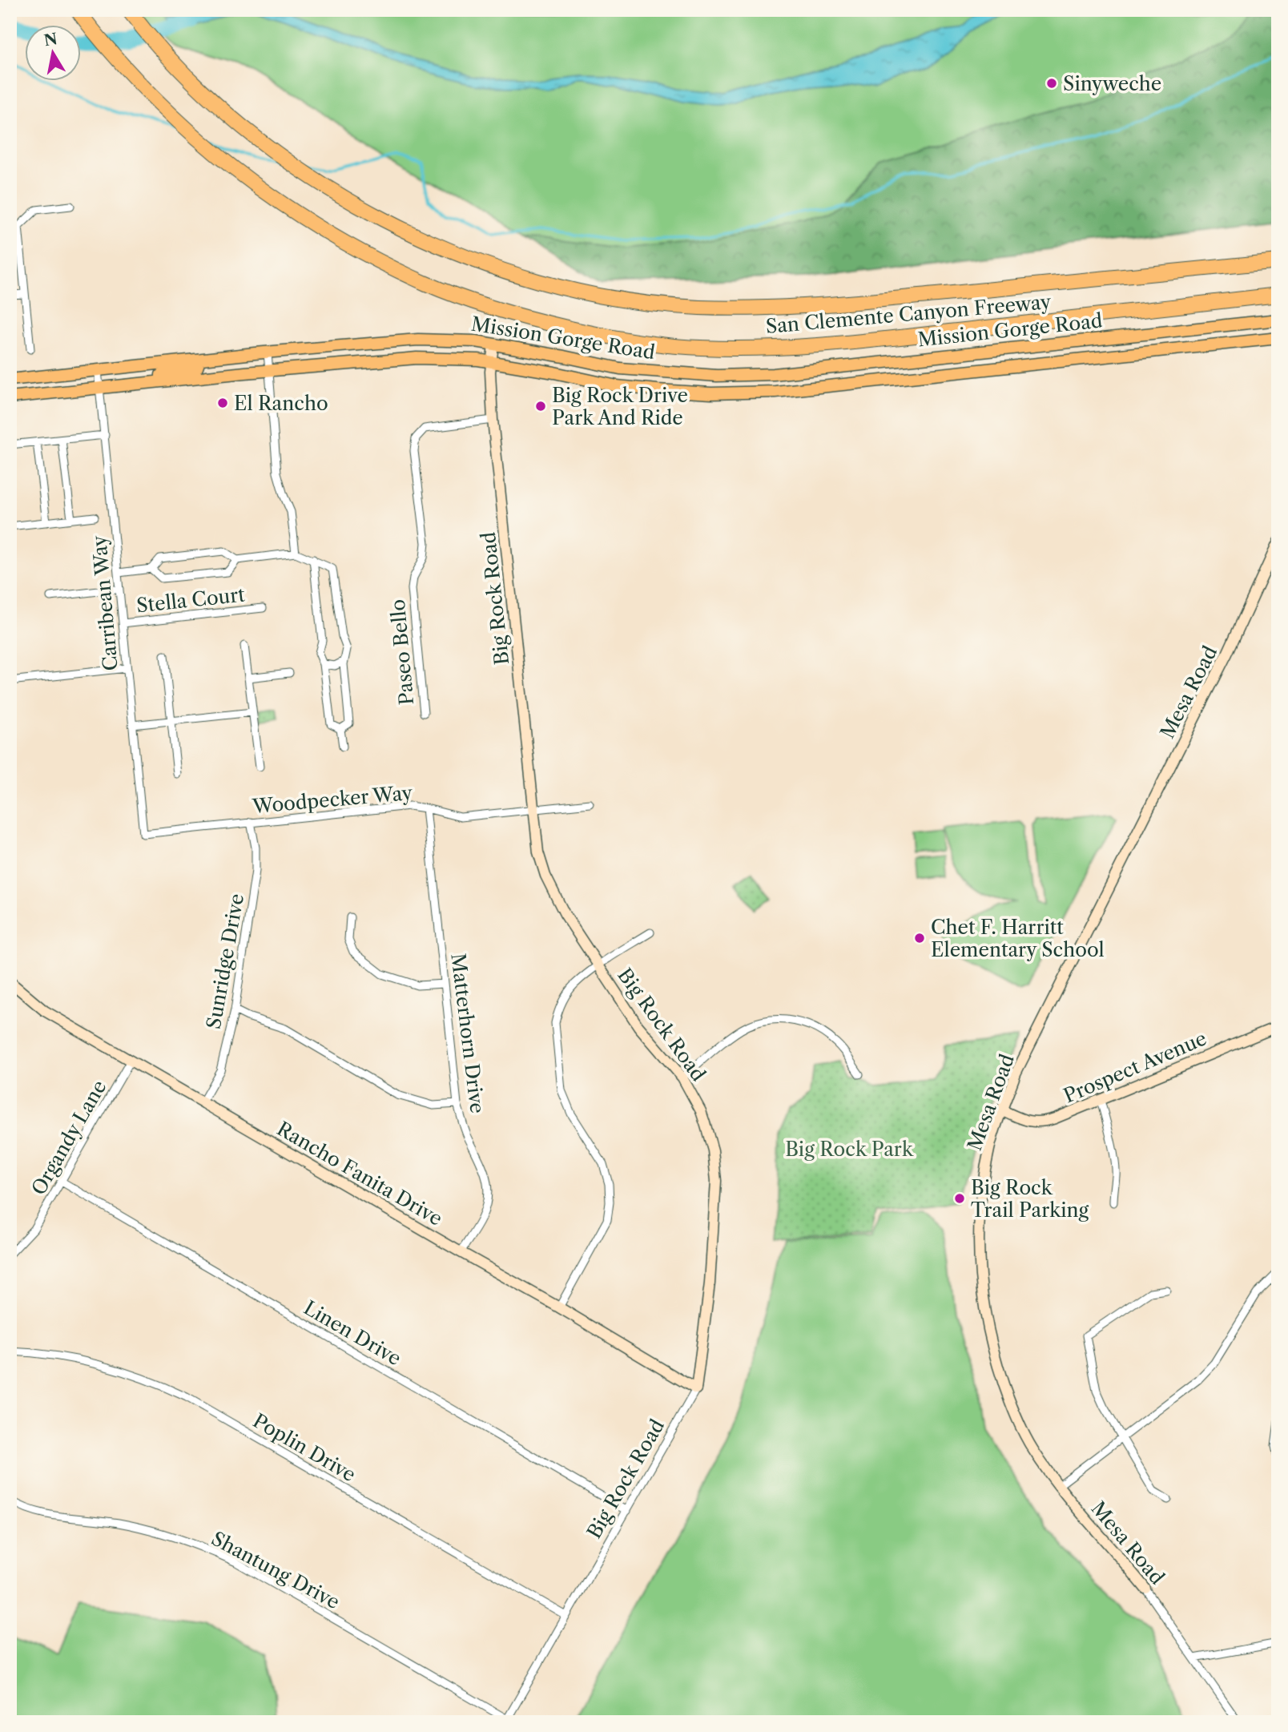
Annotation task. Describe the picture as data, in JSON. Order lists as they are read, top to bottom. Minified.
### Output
{"streets":{"highway":["San Clemente Canyon Freeway"],"main road":["Mission Gorge Road"],"street":["Big Rock Road","Stella Court","Carribean Way","Paseo Bello","Mesa Road","Woodpecker Way","Sunridge Drive","Matterhorn Drive","Prospect Avenue","Organdy Lane","Rancho Fanita Drive","Linen Drive","Poplin Drive","Shantung Drive"]},"crossings":[["Mission Gorge Road","Big Rock Road"],["Mission Gorge Road","Carribean Way"],["Big Rock Road","Paseo Bello"],["Big Rock Road","Woodpecker Way"],["Big Rock Road","Rancho Fanita Drive"],["Big Rock Road","Linen Drive"],["Big Rock Road","Poplin Drive"],["Big Rock Road","Shantung Drive"],["Stella Court","Carribean Way"],["Carribean Way","Woodpecker Way"],["Mesa Road","Prospect Avenue"],["Woodpecker Way","Sunridge Drive"],["Woodpecker Way","Matterhorn Drive"],["Sunridge Drive","Rancho Fanita Drive"],["Matterhorn Drive","Rancho Fanita Drive"],["Organdy Lane","Rancho Fanita Drive"],["Organdy Lane","Linen Drive"]],"parks":["Big Rock Park"],"places":["Sinyweche","El Rancho","Big Rock Drive Park And Ride","Chet F. Harritt Elementary School","Big Rock Trail Parking"],"north":"top"}
